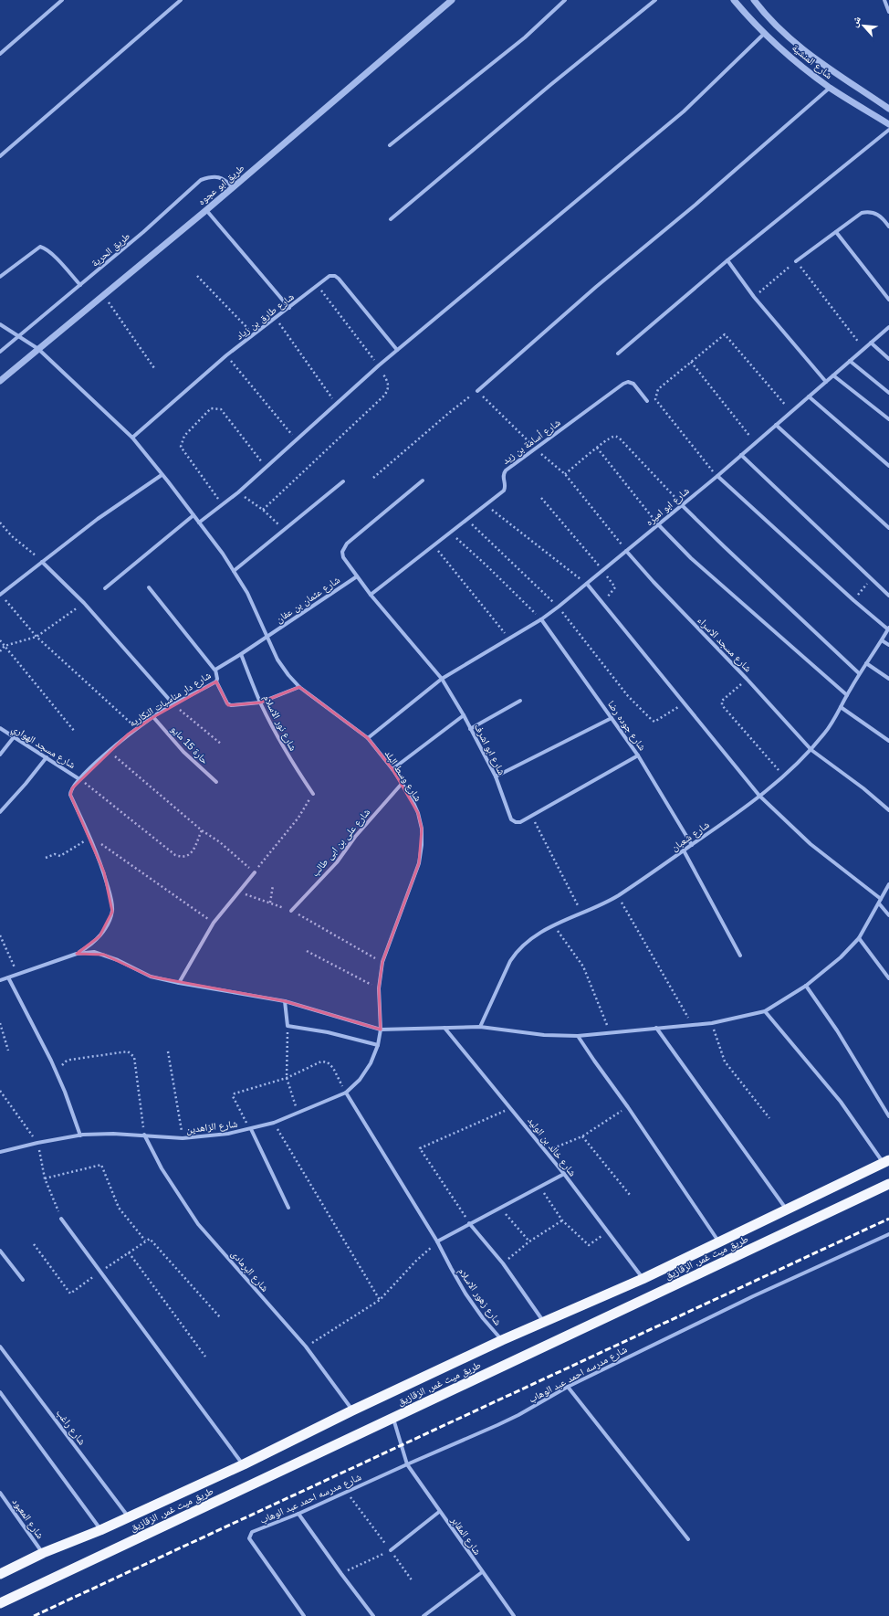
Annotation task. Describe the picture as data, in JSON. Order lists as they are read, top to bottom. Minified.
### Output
{"streets":{"highway":["طريق ميت غمر, الزقازيق"],"street":["شارع المنشية","طريق ابو عجوه","طريق الحرية","شارع طارق بن زياد","شارع أسامة بن زيد","شارع ابو اميره","شارع عثمان بن عفان","شارع مسجد الاسراء","شارع دار مناسبات النكاريه","شارع نور الاسلام","شارع جوده رضا","حارة 15 مايو","شارع مسجد الهواري","شارع ابو اشرف","شارع وسط البلد","شارع شعبان","شارع على بن ابى طالب","شارع الزاهدين","شارع خالد بن الوليد","شارع البرمادى","شارع زهور الاسلام","شارع مدرسه احمد عبد الوهاب","شارع راغب","شارع المعبود","شارع المقابر"]},"crossings":[["طريق ابو عجوه","طريق الحرية"],["طريق ابو عجوه","شارع وسط البلد"],["طريق الحرية","شارع وسط البلد"],["شارع طارق بن زياد","شارع وسط البلد"],["شارع أسامة بن زيد","شارع ابو اشرف"],["شارع ابو اميره","شارع مسجد الاسراء"],["شارع ابو اميره","شارع جوده رضا"],["شارع ابو اميره","شارع ابو اشرف"],["شارع ابو اميره","شارع وسط البلد"],["شارع عثمان بن عفان","شارع دار مناسبات النكاريه"],["شارع عثمان بن عفان","شارع ابو اشرف"],["شارع عثمان بن عفان","شارع وسط البلد"],["شارع مسجد الاسراء","شارع شعبان"],["شارع دار مناسبات النكاريه","شارع نور الاسلام"],["شارع دار مناسبات النكاريه","حارة 15 مايو"],["شارع دار مناسبات النكاريه","شارع مسجد الهواري"],["شارع دار مناسبات النكاريه","شارع وسط البلد"],["شارع جوده رضا","شارع ابو اشرف"],["شارع جوده رضا","شارع شعبان"],["شارع وسط البلد","شارع على بن ابى طالب"],["شارع وسط البلد","شارع الزاهدين"],["شارع الزاهدين","شارع البرمادى"],["شارع الزاهدين","شارع زهور الاسلام"],["شارع خالد بن الوليد","طريق ميت غمر, الزقازيق"],["طريق ميت غمر, الزقازيق","شارع البرمادى"],["طريق ميت غمر, الزقازيق","شارع زهور الاسلام"],["طريق ميت غمر, الزقازيق","شارع راغب"],["طريق ميت غمر, الزقازيق","شارع المعبود"],["طريق ميت غمر, الزقازيق","شارع المقابر"],["شارع مدرسه احمد عبد الوهاب","شارع المقابر"]],"north":"top left"}
